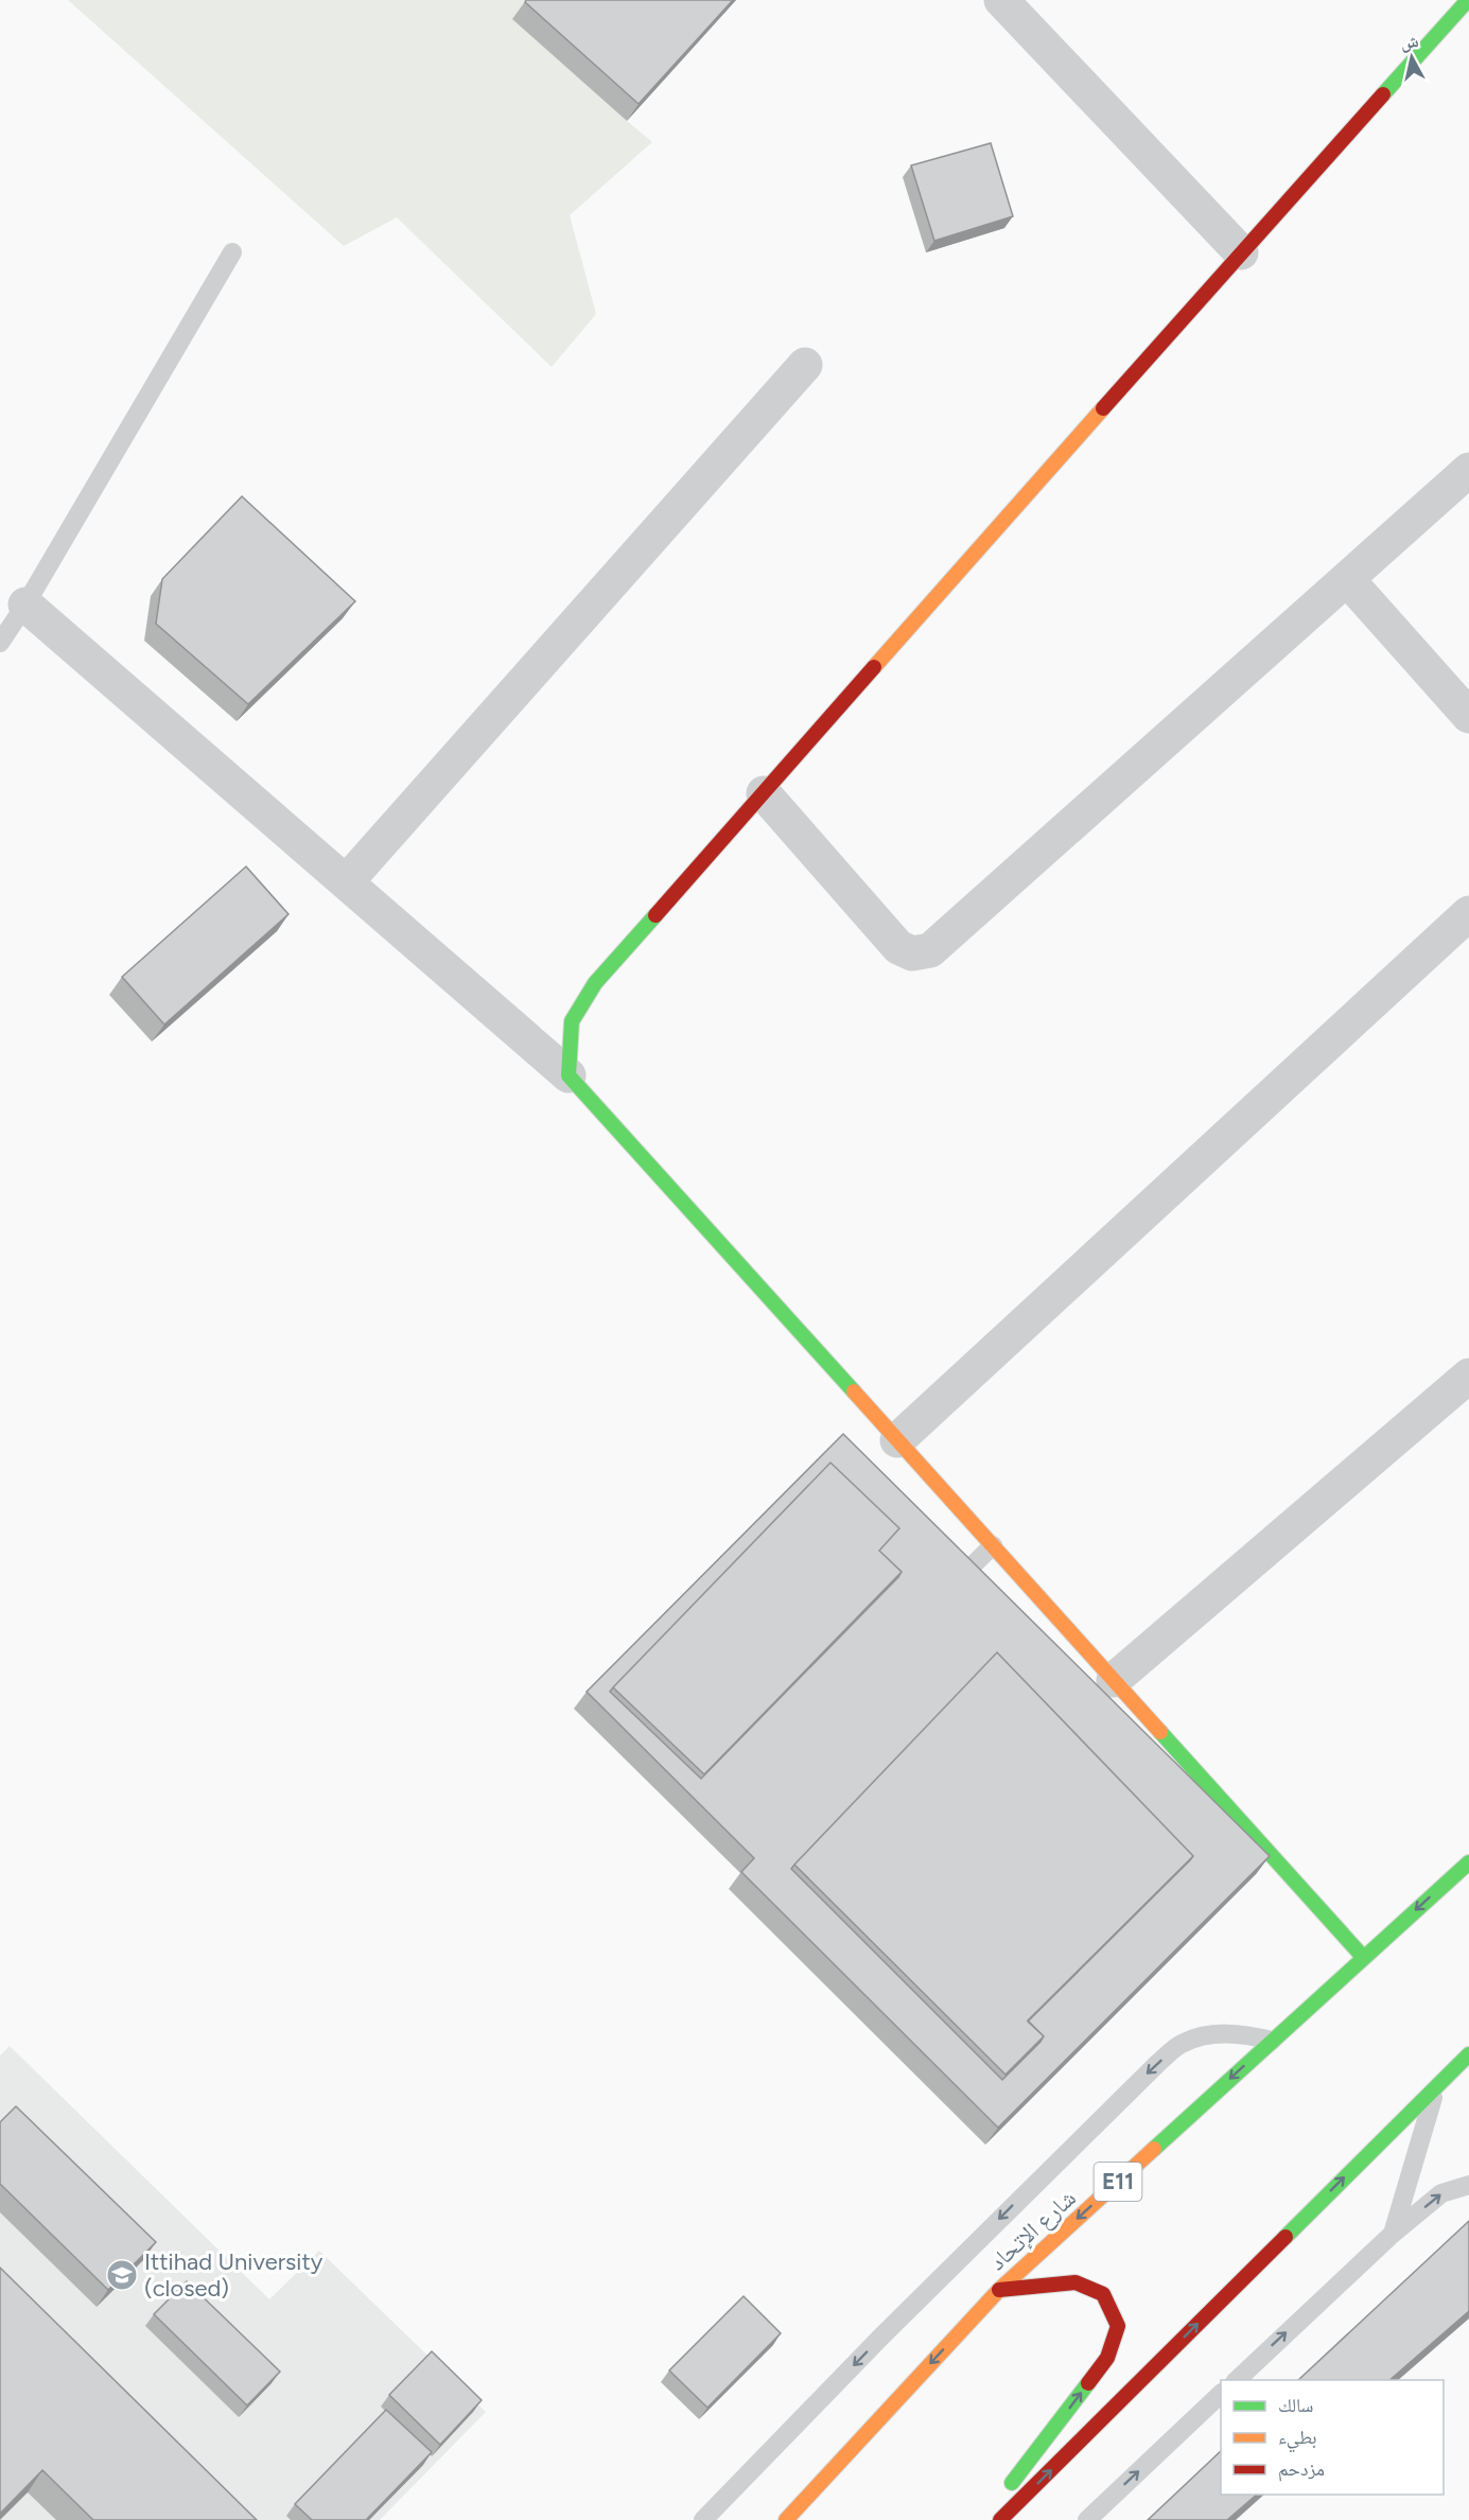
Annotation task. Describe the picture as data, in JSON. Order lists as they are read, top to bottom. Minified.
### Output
{"streets":{"street":["E11","شارع الإتحاد"]},"one_way":["شارع الإتحاد"],"places":{"school or university":["Ittihad University (closed)"]},"legend":["سالك","بطيء","مزدحم"],"north":"top"}
